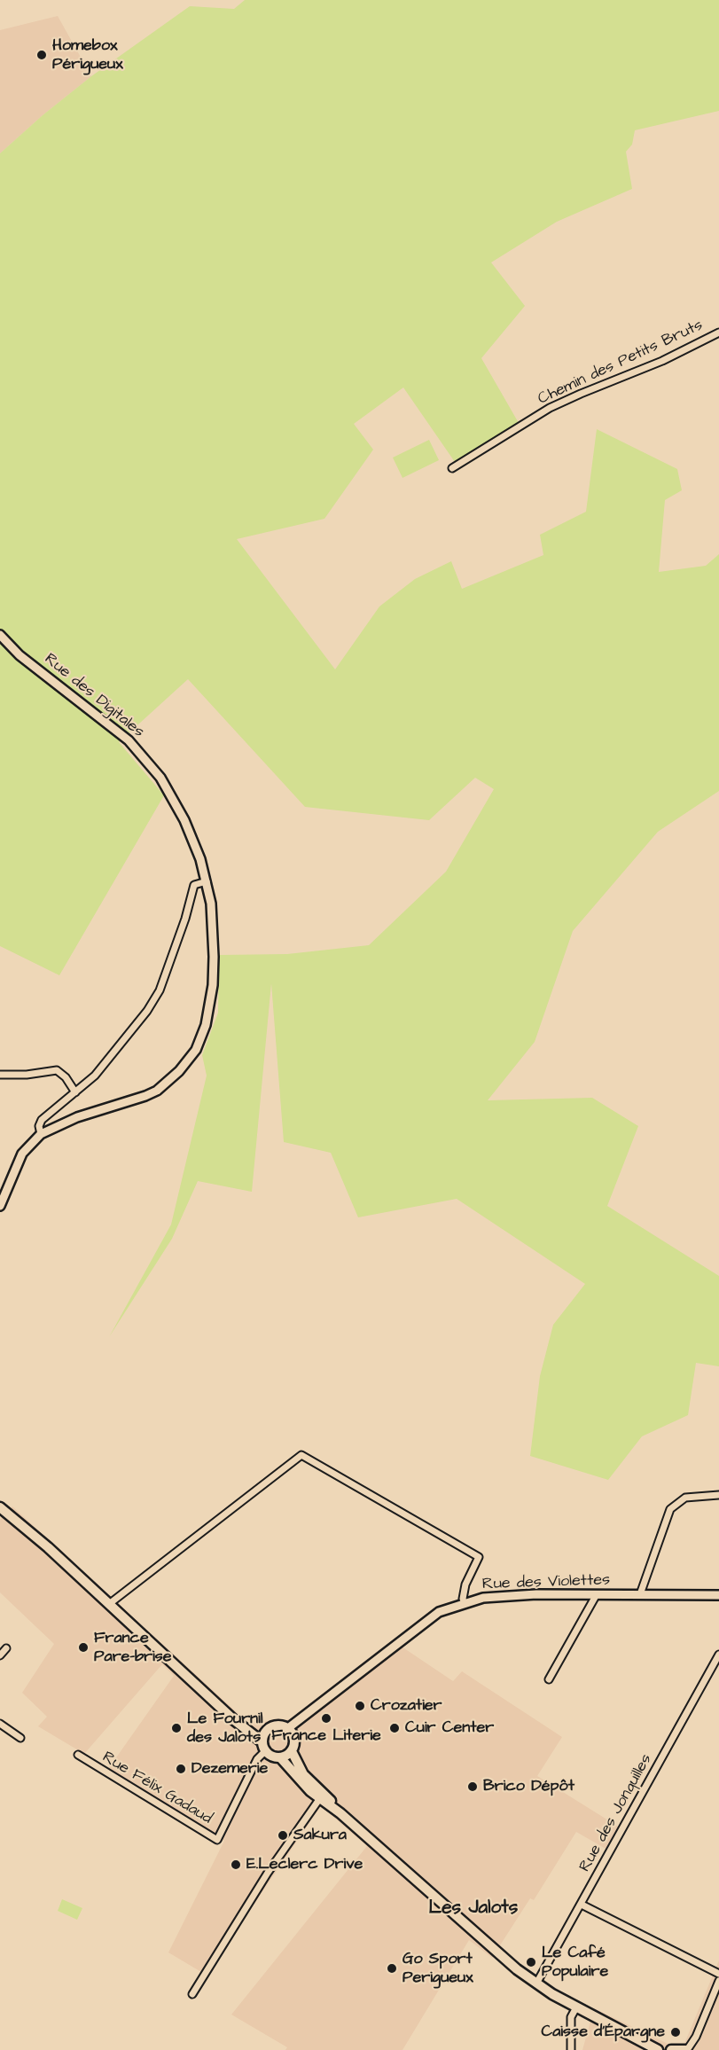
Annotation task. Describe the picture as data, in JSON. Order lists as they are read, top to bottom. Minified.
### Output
{"streets":{"street":["Chemin des Petits Bruts","Rue des Digitales","Rue des Violettes","Rue Félix Gadaud","Rue des Jonquilles"]},"crossings":[["Rue des Violettes","Rue Félix Gadaud"]],"districts":["Les Jalots"],"places":["Homebox Périgueux","France Pare-brise","Crozatier","France Literie","Le Fournil des Jalots","Cuir Center","Dezemerie","Brico Dépôt","Sakura","E.Leclerc Drive","Le Café Populaire","Go Sport Perigueux","Caisse d'Épargne"]}
